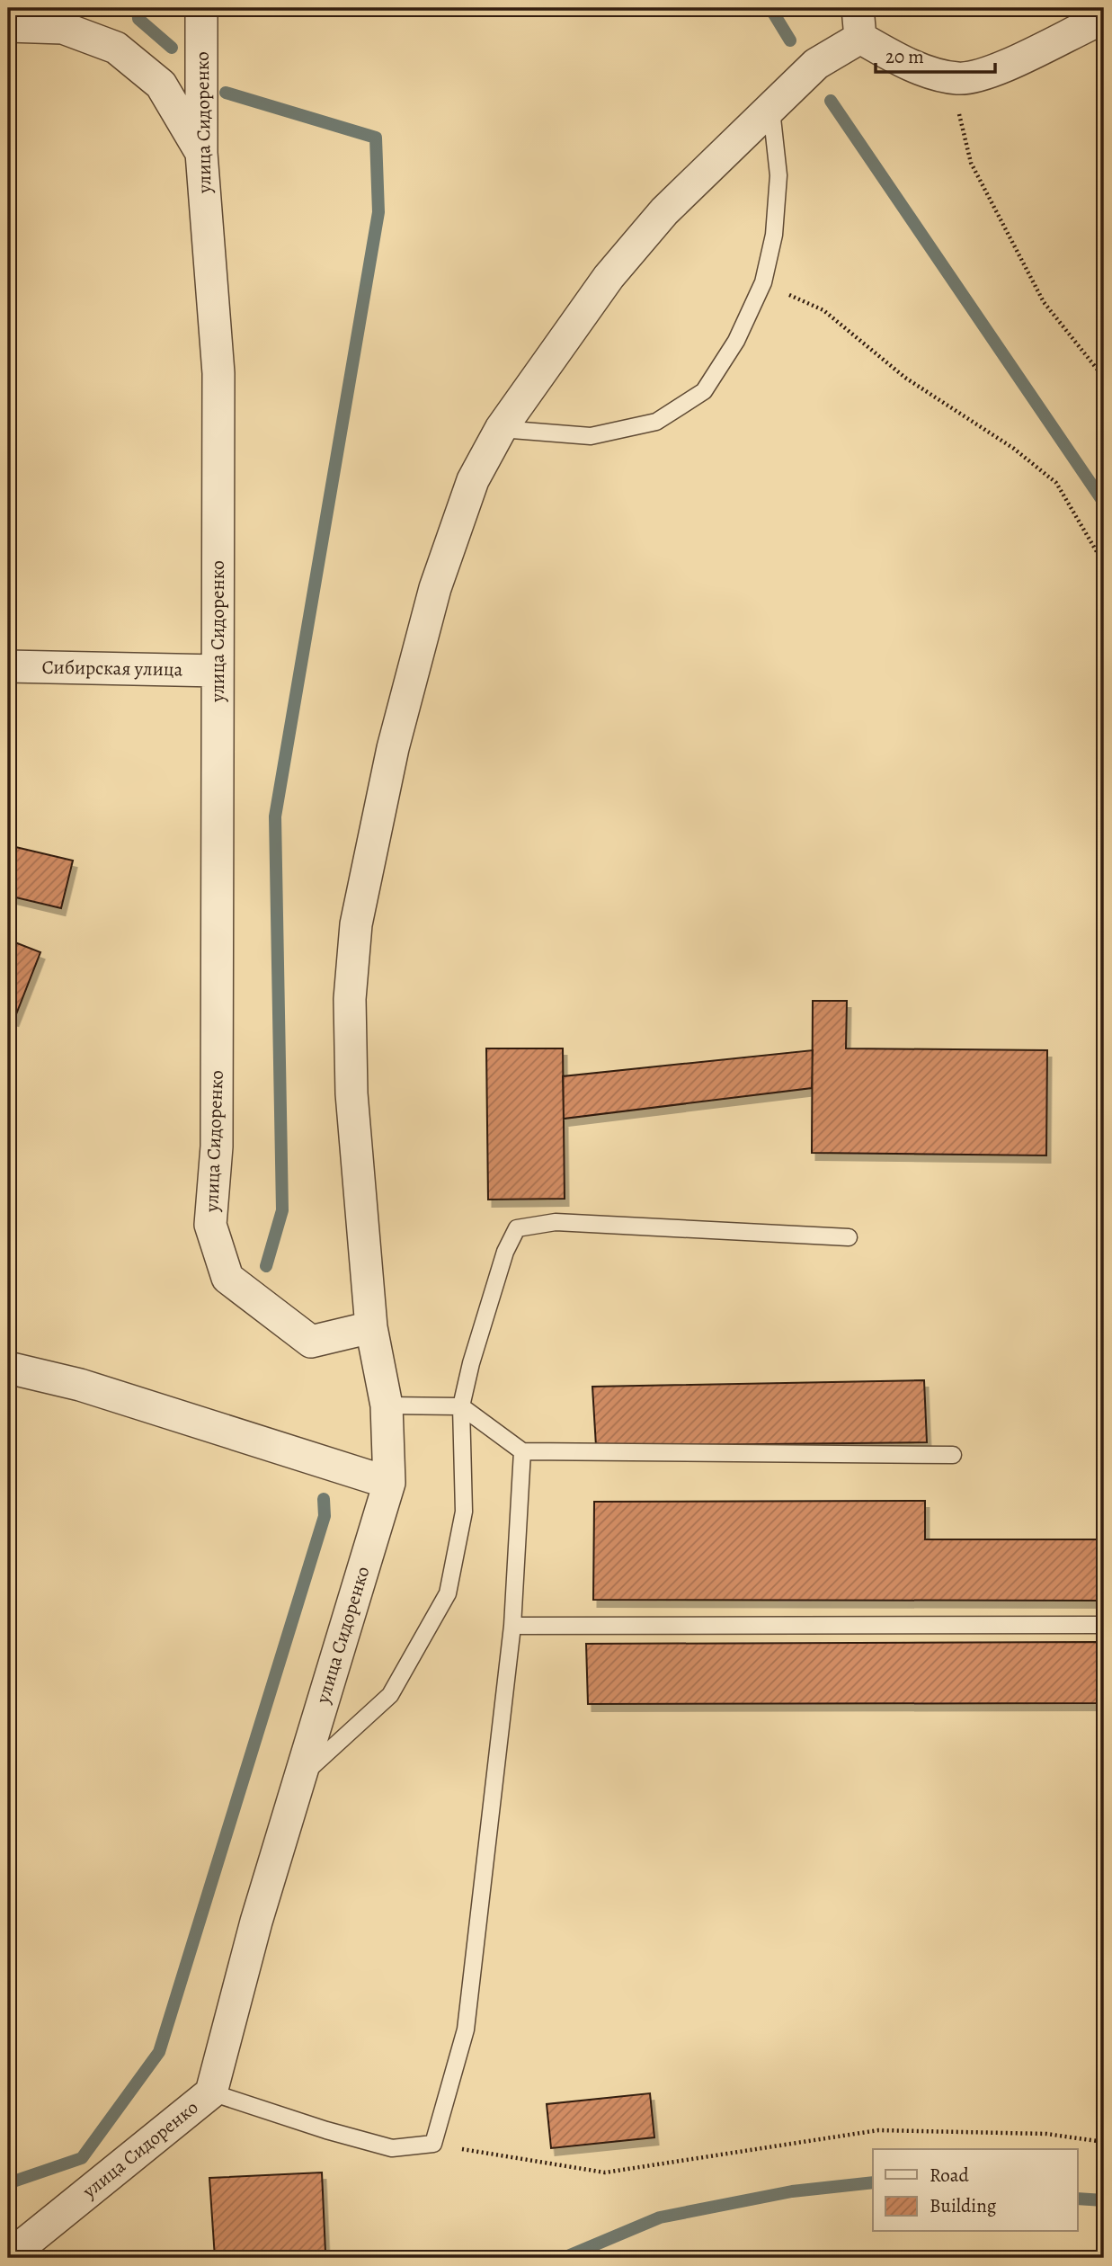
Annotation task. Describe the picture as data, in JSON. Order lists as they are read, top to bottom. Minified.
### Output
{"streets":{"street":["улица Сидоренко","Сибирская улица"]},"crossings":[["улица Сидоренко","Сибирская улица"]],"legend":["Road","Building"],"scale_bar":"20 m"}
